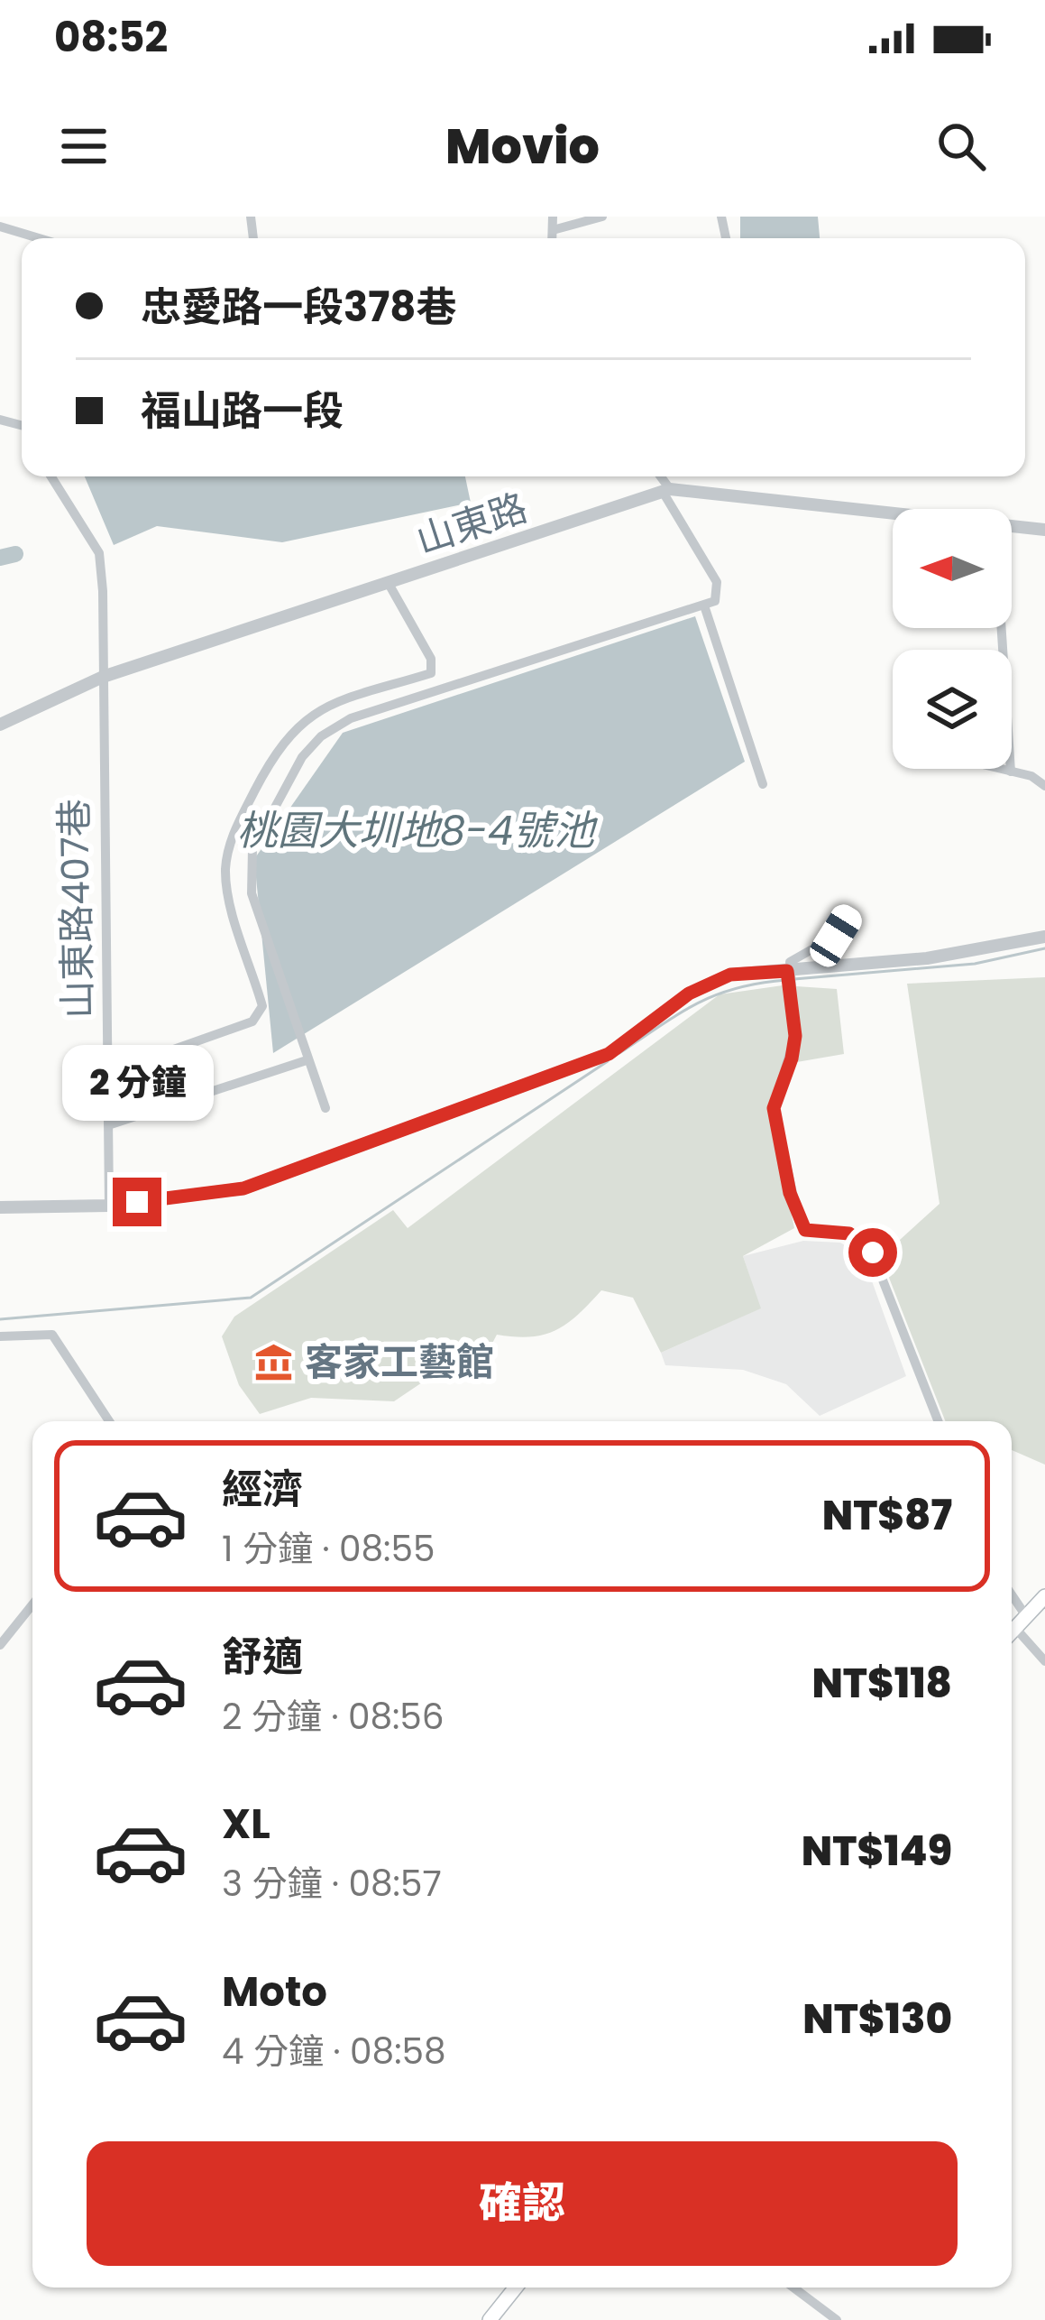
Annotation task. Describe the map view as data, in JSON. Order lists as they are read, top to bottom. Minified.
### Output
{"streets":{"street":["山東路","山東路407巷"]},"crossings":[["山東路","山東路407巷"]],"water":["桃園大圳地8-4號池"],"places":{"museum":["客家工藝館"]},"north":"left","page":{"status":"08:52","header":"Movio","banner":["忠愛路一段378巷","福山路一段"],"bubble":"2 分鐘","list":[{"name":"經濟","note":"1 分鐘 · 08:55","value":"NT$87"},{"name":"舒適","note":"2 分鐘 · 08:56","value":"NT$118"},{"name":"XL","note":"3 分鐘 · 08:57","value":"NT$149"},{"name":"Moto","note":"4 分鐘 · 08:58","value":"NT$130"}],"buttons":"確認"}}
